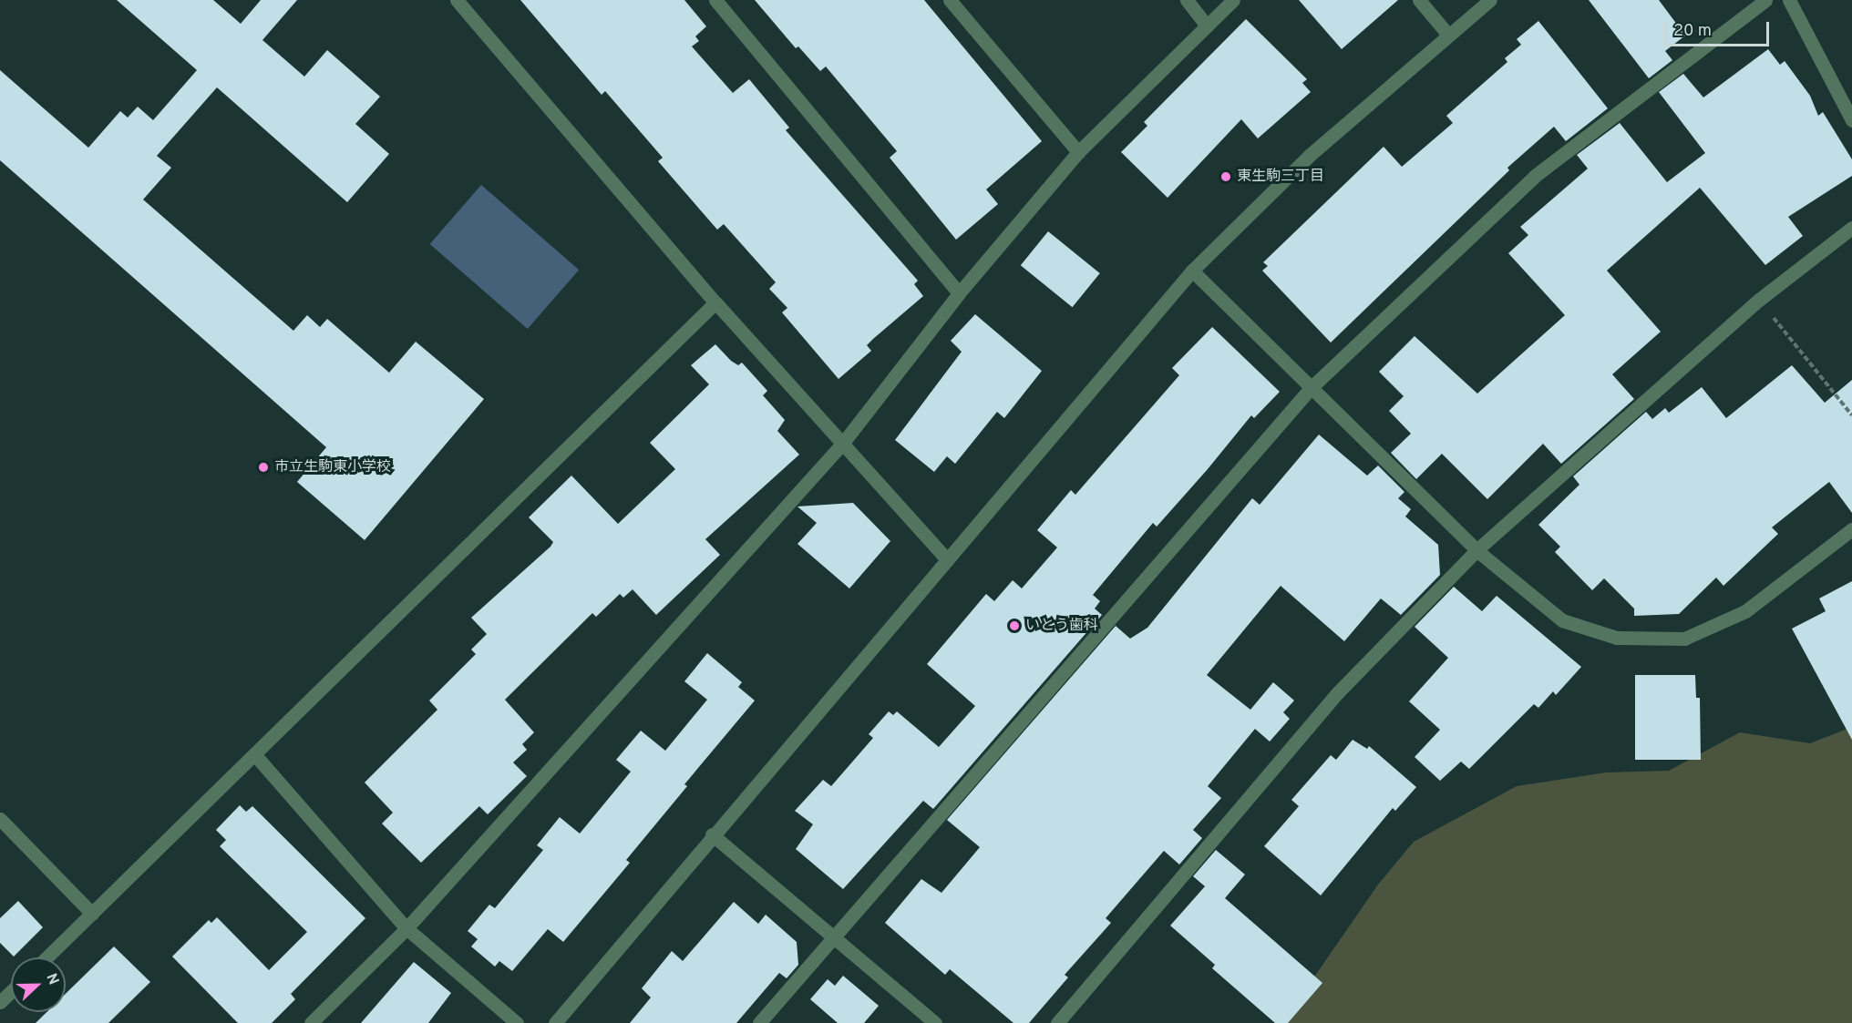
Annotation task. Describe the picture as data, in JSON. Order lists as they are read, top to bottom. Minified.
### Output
{"places":["東生駒三丁目","市立生駒東小学校","いとう歯科"],"scale_bar":"20 m","north":"right"}
